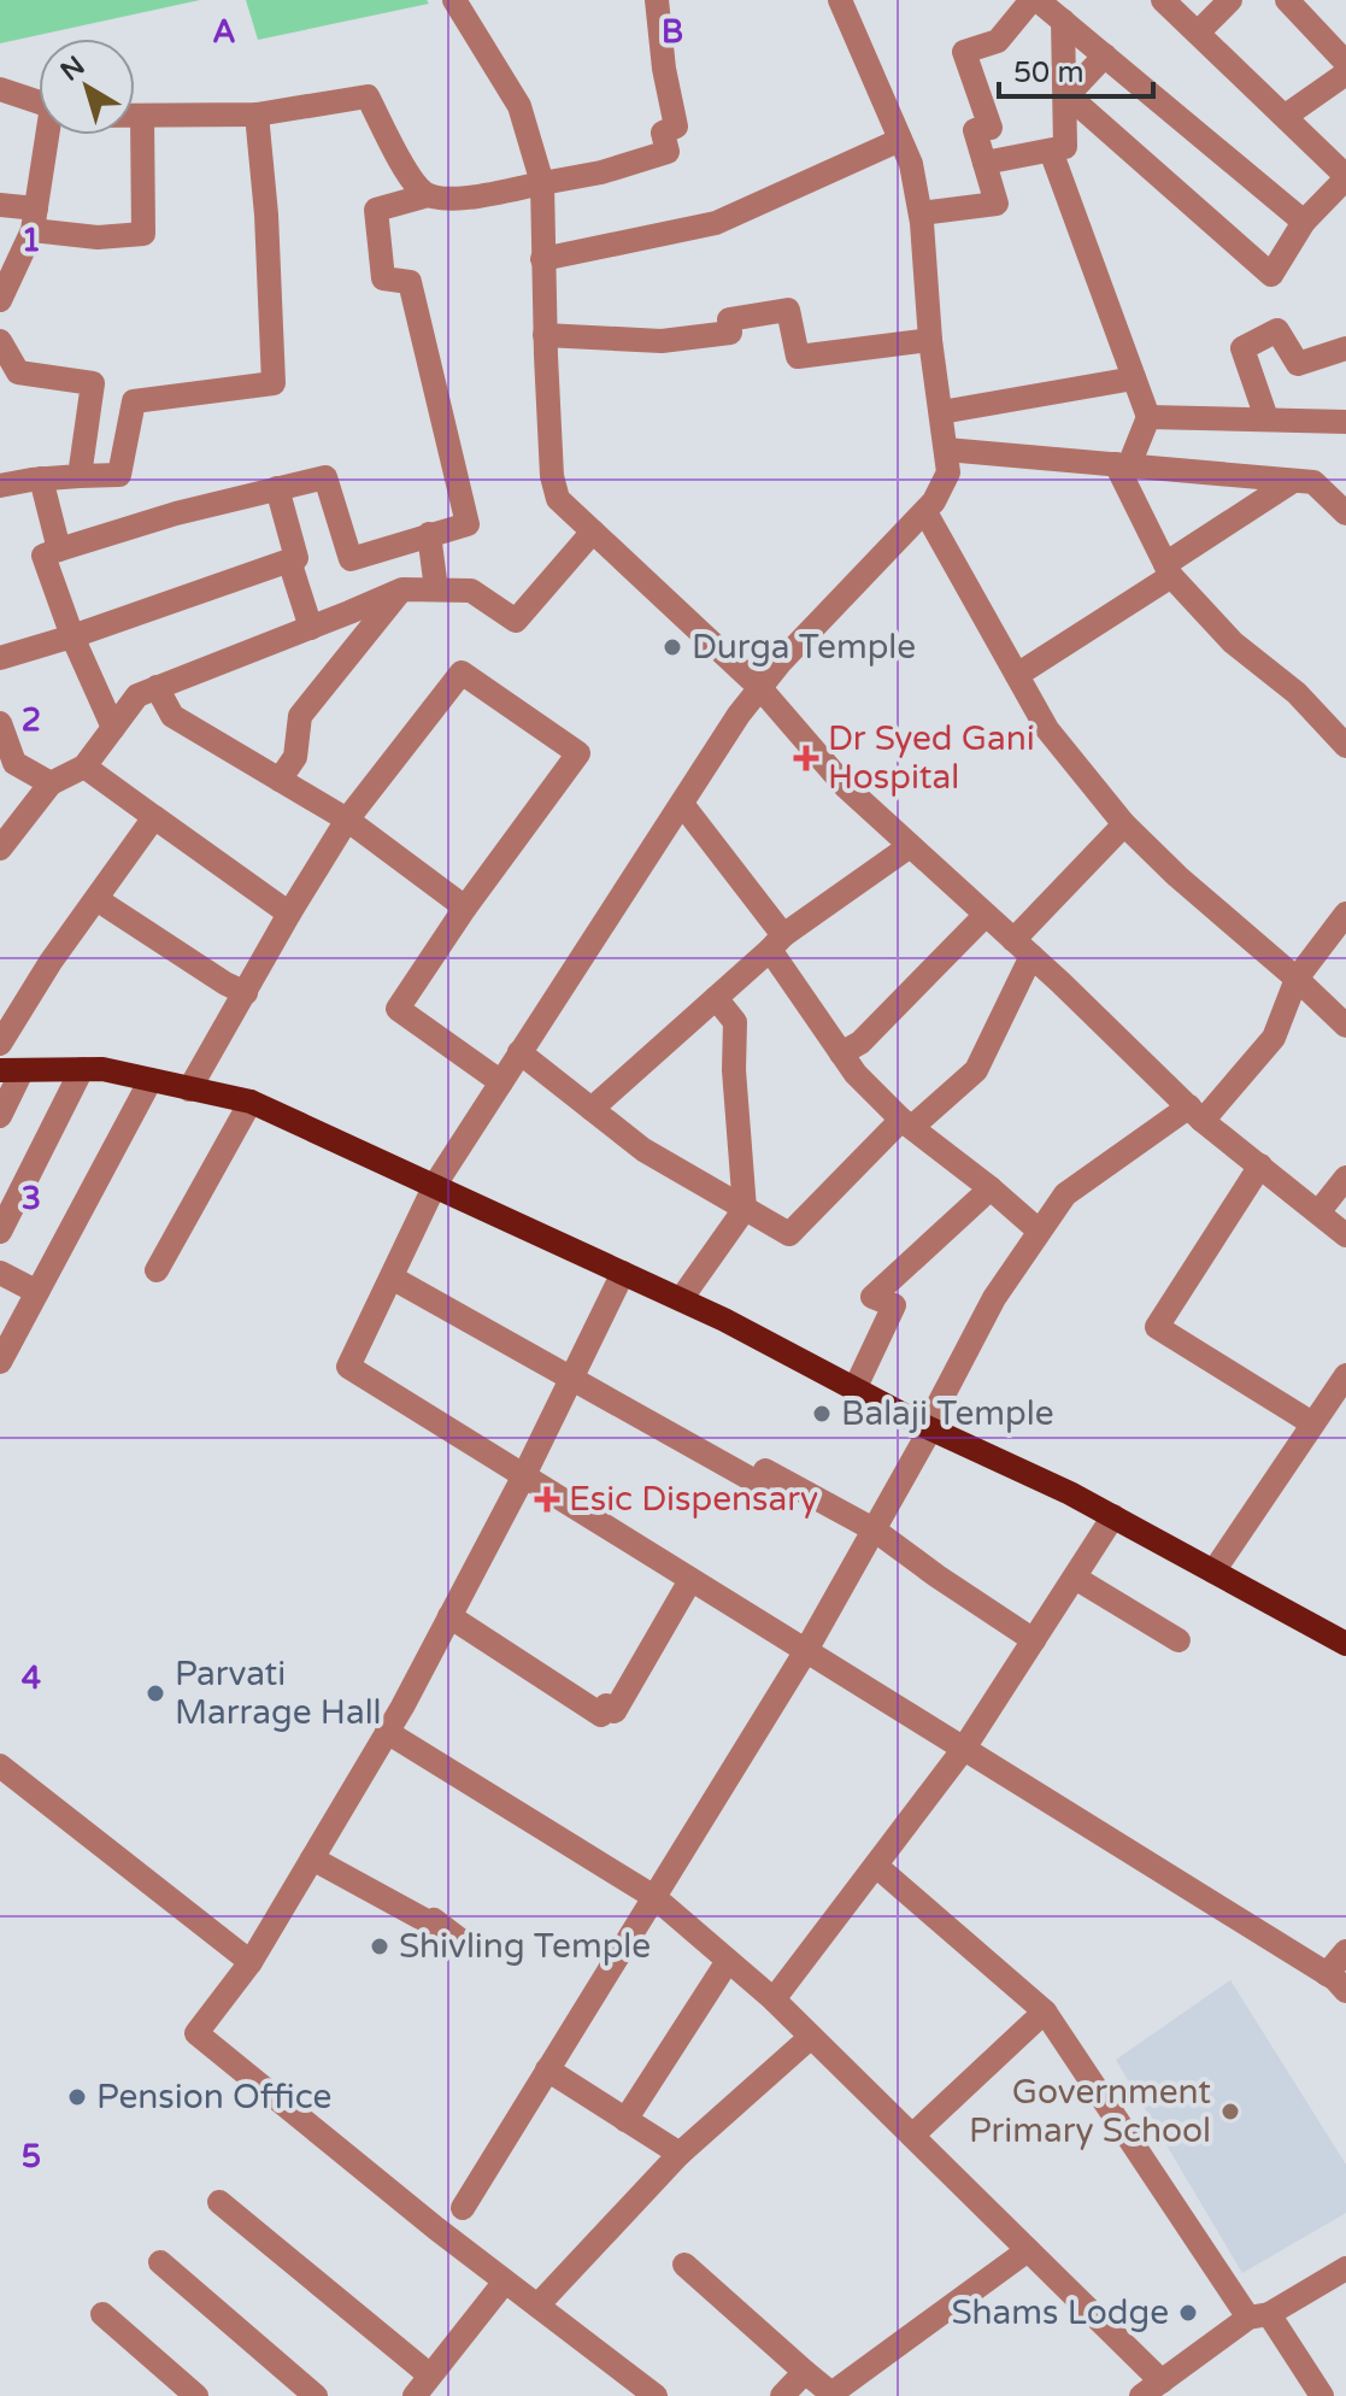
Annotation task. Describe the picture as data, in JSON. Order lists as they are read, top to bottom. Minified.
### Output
{"places":{"other":["Durga Temple","Balaji Temple","Parvati Marrage Hall","Shivling Temple","Pension Office","Government Primary School","Shams Lodge"],"health":["Dr Syed Gani Hospital","Esic Dispensary"]},"scale_bar":"50 m","north":"top left","grid":{"columns":["A","B"],"rows":["1","2","3","4","5"]}}
